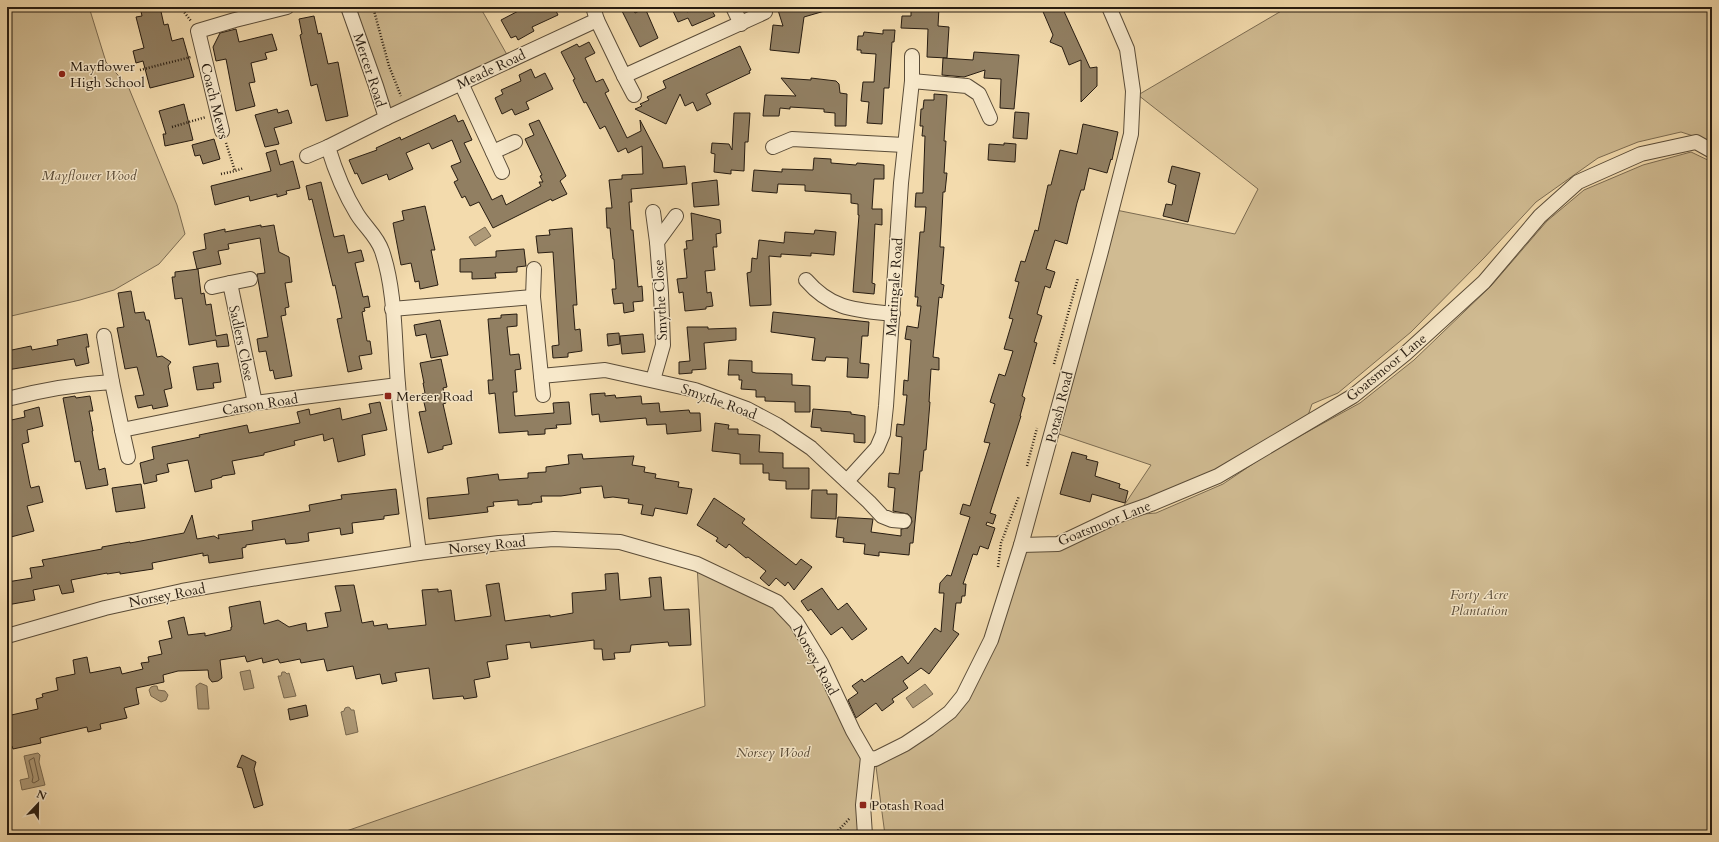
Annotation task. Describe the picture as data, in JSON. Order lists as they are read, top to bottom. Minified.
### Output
{"streets":{"street":["Meade Road","Mercer Road","Coach Mews","Martingale Road","Smythe Close","Sadlers Close","Goatsmoor Lane","Smythe Road","Carson Road","Potash Road","Norsey Road"]},"crossings":[["Meade Road","Mercer Road"],["Martingale Road","Smythe Road"],["Smythe Close","Smythe Road"],["Sadlers Close","Carson Road"],["Goatsmoor Lane","Potash Road"],["Potash Road","Norsey Road"]],"parks":["Mayflower Wood","Forty Acre Plantation","Norsey Wood"],"places":{"other":["Mayflower High School"],"transit":["Mercer Road","Potash Road"]},"north":"top"}
